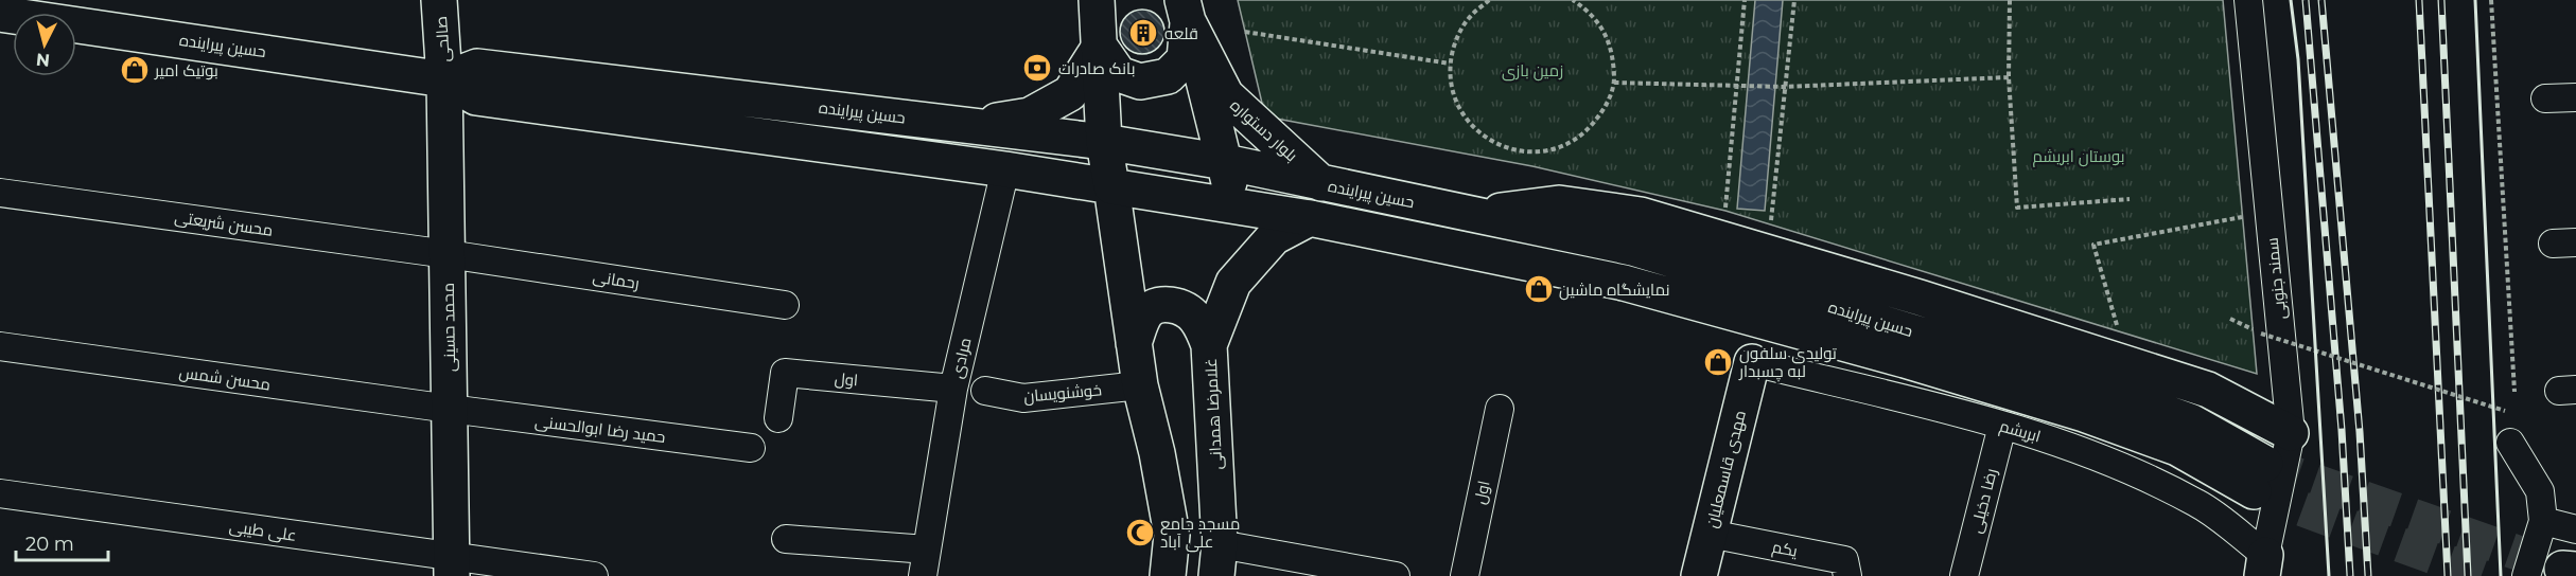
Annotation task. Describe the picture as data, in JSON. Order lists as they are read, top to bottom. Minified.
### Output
{"streets":{"main road":["صالحی","حسین پیراینده","بلوار دستواره","محمد حسینی","غلامرضا همدانی","مهدی قاسمعلیان"],"street":["محسن شریعتی","سمند جنوبی","رحمانی","مرادی","محسن شمس","اول","خوشنویسان","حمید رضا ابوالحسنی","ابریشم","رضا دخیلی","علی طیبی","یکم"]},"crossings":[["صالحی","حسین پیراینده"],["صالحی","محمد حسینی"],["حسین پیراینده","بلوار دستواره"],["حسین پیراینده","محمد حسینی"],["حسین پیراینده","مرادی"],["حسین پیراینده","غلامرضا همدانی"],["محسن شریعتی","رحمانی"],["محسن شریعتی","محمد حسینی"],["سمند جنوبی","ابریشم"],["رحمانی","محمد حسینی"],["محمد حسینی","محسن شمس"],["محمد حسینی","حمید رضا ابوالحسنی"],["محمد حسینی","علی طیبی"],["مرادی","اول"],["محسن شمس","حمید رضا ابوالحسنی"],["ابریشم","مهدی قاسمعلیان"],["ابریشم","رضا دخیلی"],["مهدی قاسمعلیان","یکم"]],"parks":["زمین بازی","بوستان ابریشم"],"places":{"building":["قلعه"],"bank":["بانک صادرات"],"shop":["بوتیک امیر","نمایشگاه ماشین","تولیدی سلفون لبه‌ چسبدار"],"mosque":["مسجد جامع علی آباد"]},"scale_bar":"20 m","north":"bottom"}
